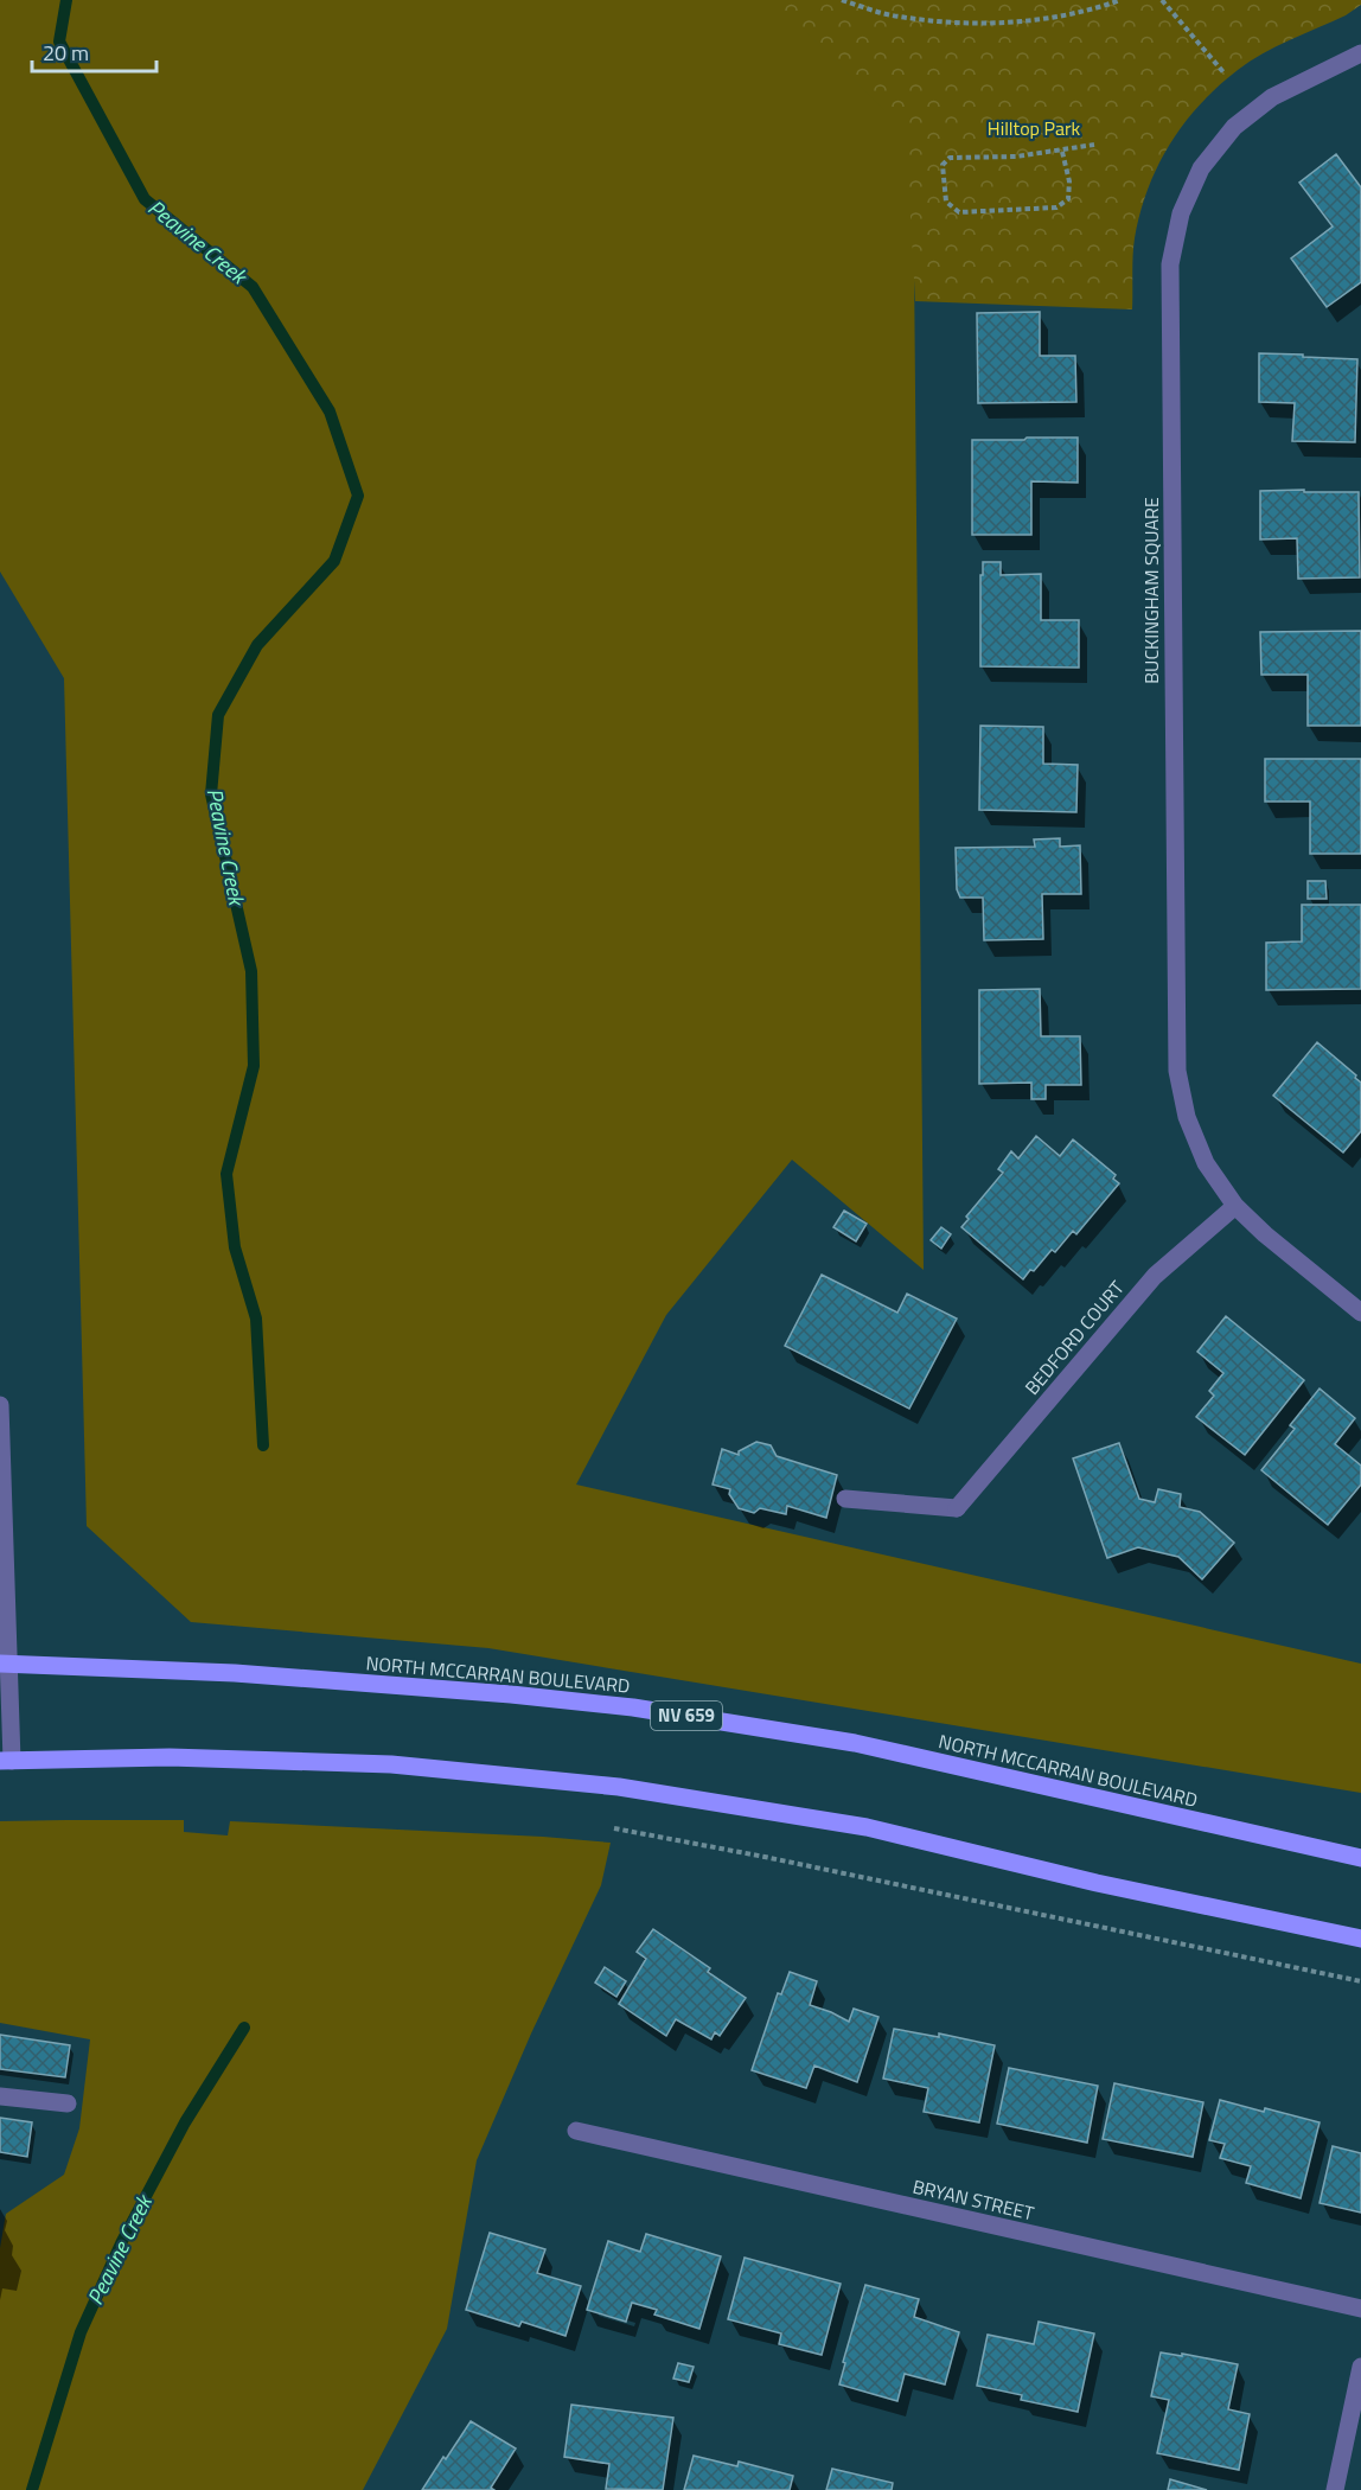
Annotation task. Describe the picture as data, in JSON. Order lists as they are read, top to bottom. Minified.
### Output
{"streets":{"main road":["NORTH MCCARRAN BOULEVARD","NV 659"],"street":["BUCKINGHAM SQUARE","BEDFORD COURT","BRYAN STREET"]},"crossings":[["BUCKINGHAM SQUARE","BEDFORD COURT"]],"water":["Peavine Creek"],"parks":["Hilltop Park"],"scale_bar":"20 m"}
